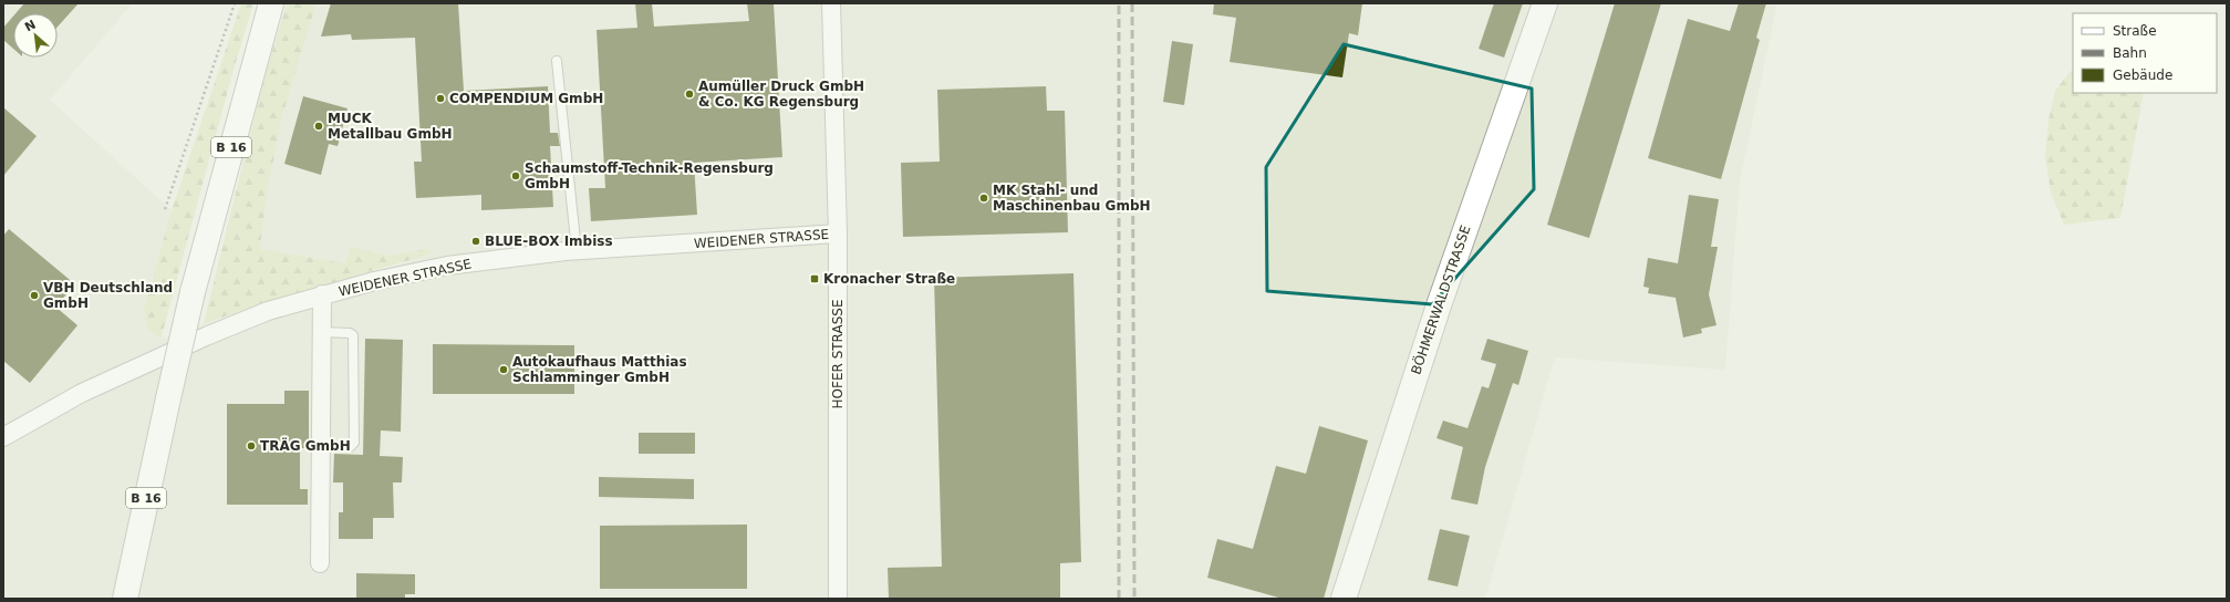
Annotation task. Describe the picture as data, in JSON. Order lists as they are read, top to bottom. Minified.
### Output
{"streets":{"main road":["B 16","BÖHMERWALDSTRASSE"],"street":["WEIDENER STRASSE","HOFER STRASSE"]},"crossings":[["WEIDENER STRASSE","HOFER STRASSE"]],"places":{"other":["Aumüller Druck GmbH & Co. KG Regensburg","COMPENDIUM GmbH","MUCK Metallbau GmbH","Schaumstoff-Technik-Regensburg GmbH","MK Stahl- und Maschinenbau GmbH","BLUE-BOX Imbiss","VBH Deutschland GmbH","Autokaufhaus Matthias Schlamminger GmbH","TRÄG GmbH"],"transit":["Kronacher Straße"]},"legend":["Straße","Bahn","Gebäude"],"north":"top left"}
